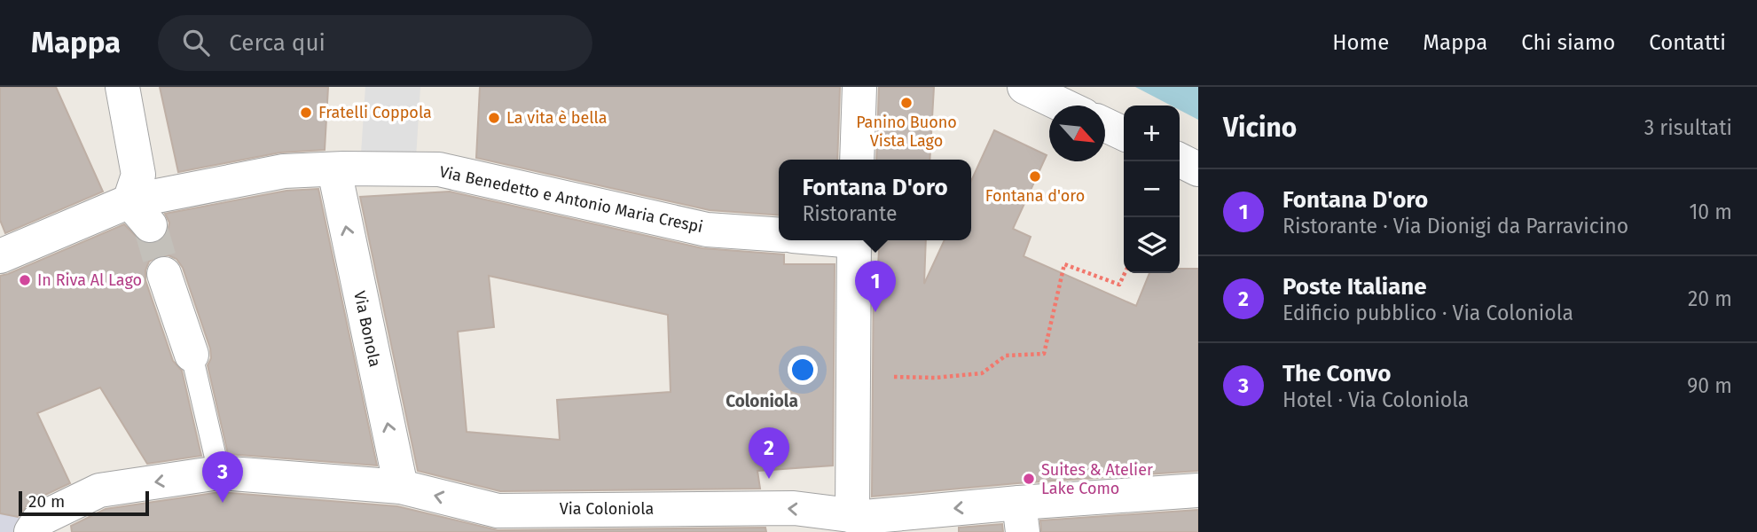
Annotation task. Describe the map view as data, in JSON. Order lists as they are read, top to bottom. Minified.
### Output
{"streets":{"street":["Via Benedetto e Antonio Maria Crespi","Via Bonola","Via Coloniola"]},"crossings":[["Via Benedetto e Antonio Maria Crespi","Via Bonola"],["Via Bonola","Via Coloniola"]],"one_way":["Via Bonola","Via Coloniola"],"districts":["Coloniola"],"places":["Panino Buono Vista Lago","Fratelli Coppola","La vita è bella","Fontana d'oro","In Riva Al Lago","Suites & Atelier Lake Como"],"scale_bar":"20 m","north":"bottom right","page":{"header":"Mappa","search":"Cerca qui","nav":["Home","Mappa","Chi siamo","Contatti"],"heading":["Vicino","3 risultati"],"map_buttons":["+","−"],"popup":["Fontana D'oro","Ristorante"],"list":[{"mark":"1","name":"Fontana D'oro","note":"Ristorante · Via Dionigi da Parravicino","value":"10 m"},{"mark":"2","name":"Poste Italiane","note":"Edificio pubblico · Via Coloniola","value":"20 m"},{"mark":"3","name":"The Convo","note":"Hotel · Via Coloniola","value":"90 m"}],"pins":["1","2","3"],"scale":"20 m"}}
